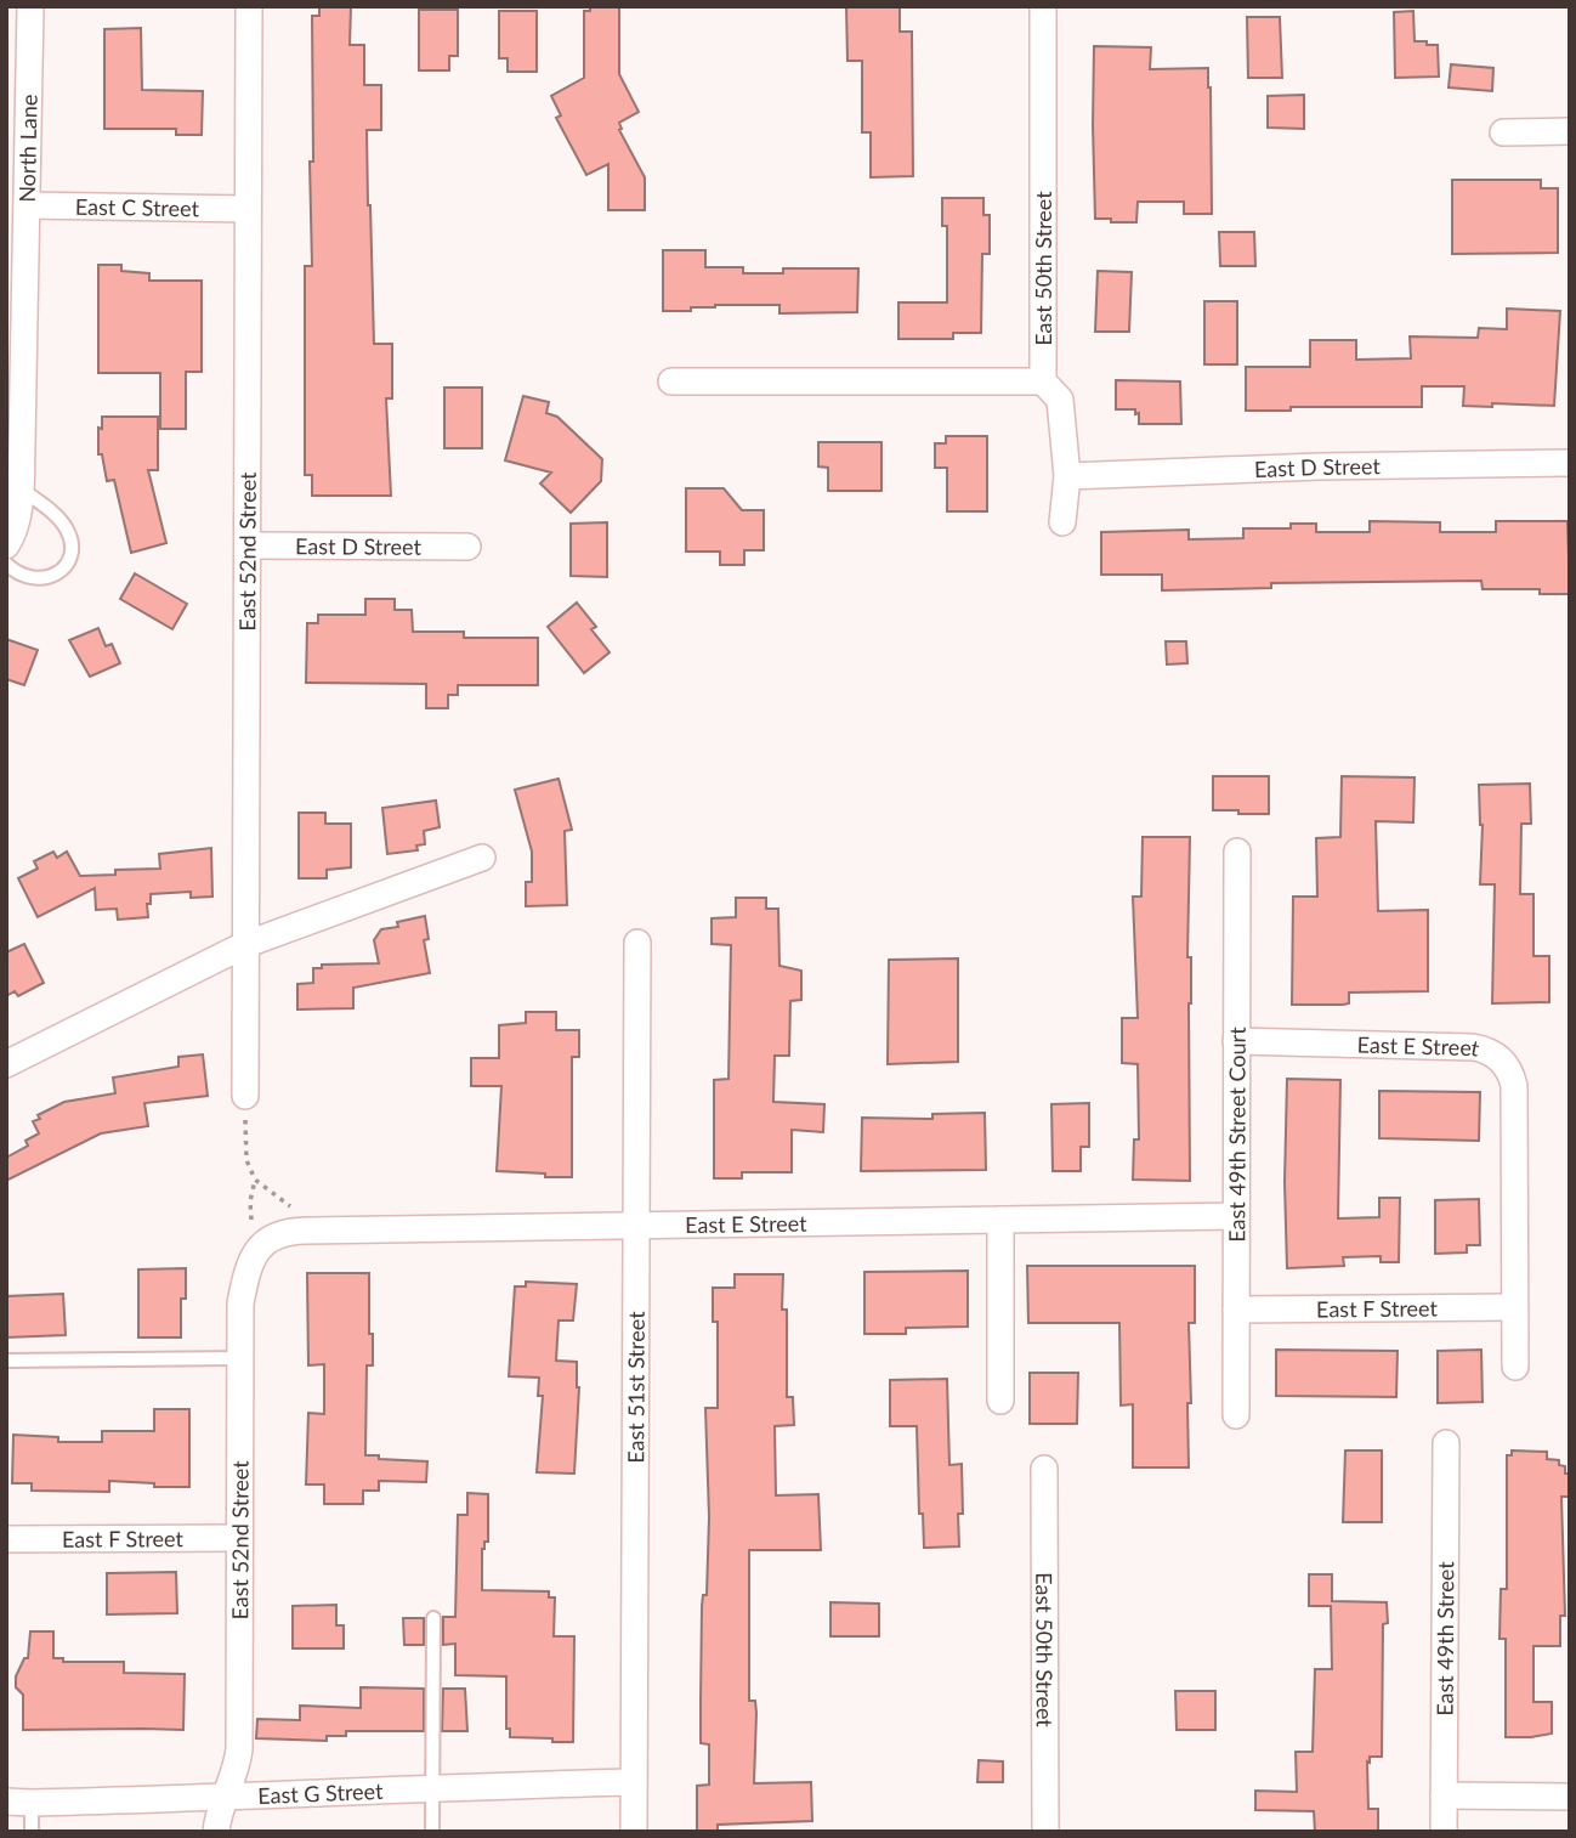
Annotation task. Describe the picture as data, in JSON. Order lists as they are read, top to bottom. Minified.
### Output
{"streets":{"street":["North Lane","East C Street","East 50th Street","East D Street","East 52nd Street","East E Street","East 49th Street Court","East F Street","East 51st Street","East 49th Street","East G Street"]},"crossings":[["North Lane","East C Street"],["East C Street","East 52nd Street"],["East 50th Street","East D Street"],["East D Street","East 52nd Street"],["East 52nd Street","East E Street"],["East 52nd Street","East F Street"],["East 52nd Street","East G Street"],["East E Street","East 49th Street Court"],["East E Street","East F Street"],["East E Street","East 51st Street"],["East 49th Street Court","East F Street"],["East 51st Street","East G Street"]]}
